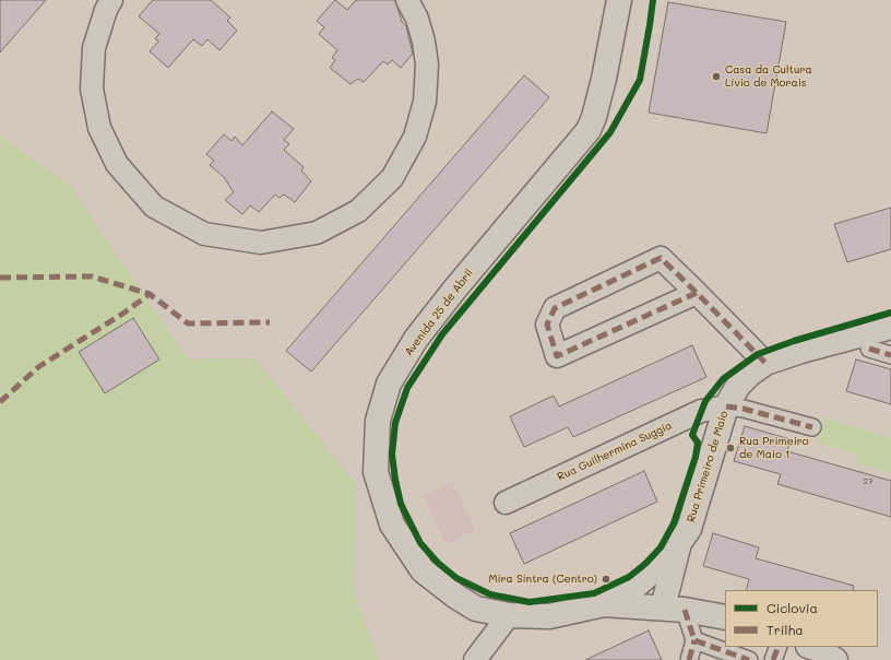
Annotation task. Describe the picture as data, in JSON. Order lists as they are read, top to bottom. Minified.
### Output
{"streets":{"street":["Avenida 25 de Abril","Rua Guilhermina Suggia","Rua Primeiro de Maio"]},"crossings":[["Avenida 25 de Abril","Rua Primeiro de Maio"],["Rua Guilhermina Suggia","Rua Primeiro de Maio"]],"places":["Casa da Cultura Lívio de Morais","Rua Primeiro de Maio 1","Mira Sintra (Centro)"],"house_numbers":["27"],"legend":["Ciclovia","Trilha"]}
